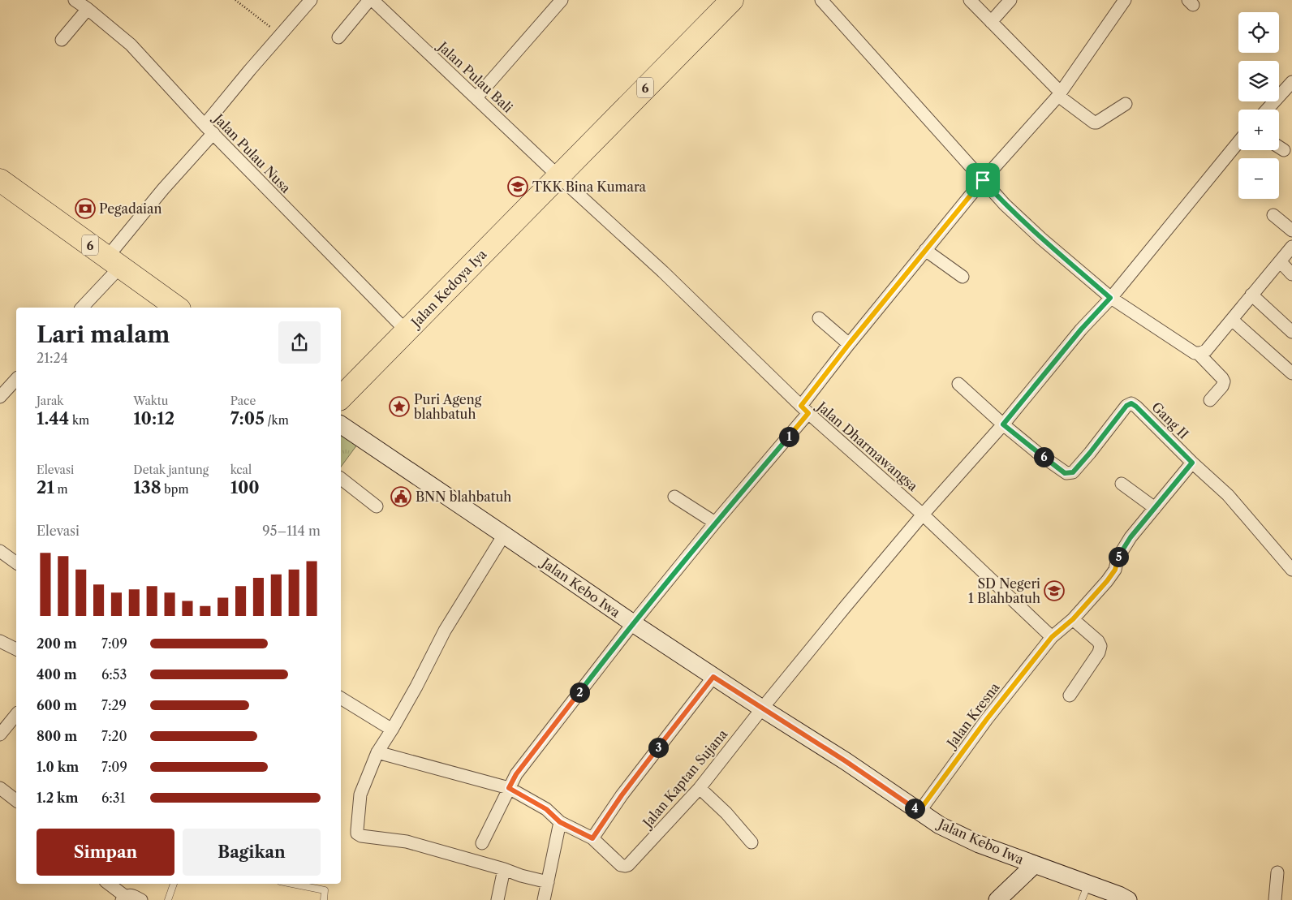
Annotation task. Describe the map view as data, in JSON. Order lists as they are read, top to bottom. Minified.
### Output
{"streets":{"highway":["6","Jalan Kedoya Iya"],"main road":["Jalan Kebo Iwa"],"street":["Jalan Pulau Bali","Jalan Pulau Nusa","Gang II","Jalan Dharmawangsa","Jalan Kresna","Jalan Kaptan Sujana"]},"crossings":[["Jalan Pulau Bali","6"],["Jalan Pulau Bali","Jalan Kedoya Iya"],["Jalan Pulau Bali","Jalan Dharmawangsa"],["6","Jalan Kedoya Iya"],["6","Jalan Dharmawangsa"],["Jalan Pulau Nusa","Jalan Kedoya Iya"],["Jalan Kedoya Iya","Jalan Dharmawangsa"],["Gang II","Jalan Kresna"],["Gang II","Jalan Kaptan Sujana"],["Jalan Dharmawangsa","Jalan Kresna"],["Jalan Dharmawangsa","Jalan Kaptan Sujana"],["Jalan Kebo Iwa","Jalan Kresna"],["Jalan Kebo Iwa","Jalan Kaptan Sujana"]],"places":{"school or university":["TKK Bina Kumara","SD Negeri 1 Blahbatuh"],"bank":["Pegadaian"],"place":["Puri Ageng blahbatuh"],"public building":["BNN blahbatuh"]},"page":{"map_buttons":["+","−"],"heading":["Lari malam","21:24"],"stats":[["Jarak","1.44 km"],["Waktu","10:12"],["Pace","7:05 /km"],["Elevasi","21 m"],["Detak jantung","138 bpm"],["kcal","100"]],"pins":["1","6","5","2","3","4"],"chart":["Elevasi","95–114 m"],"list":[{"name":"200 m","note":"7:09"},{"name":"400 m","note":"6:53"},{"name":"600 m","note":"7:29"},{"name":"800 m","note":"7:20"},{"name":"1.0 km","note":"7:09"},{"name":"1.2 km","note":"6:31"}],"buttons":["Simpan","Bagikan"]}}
